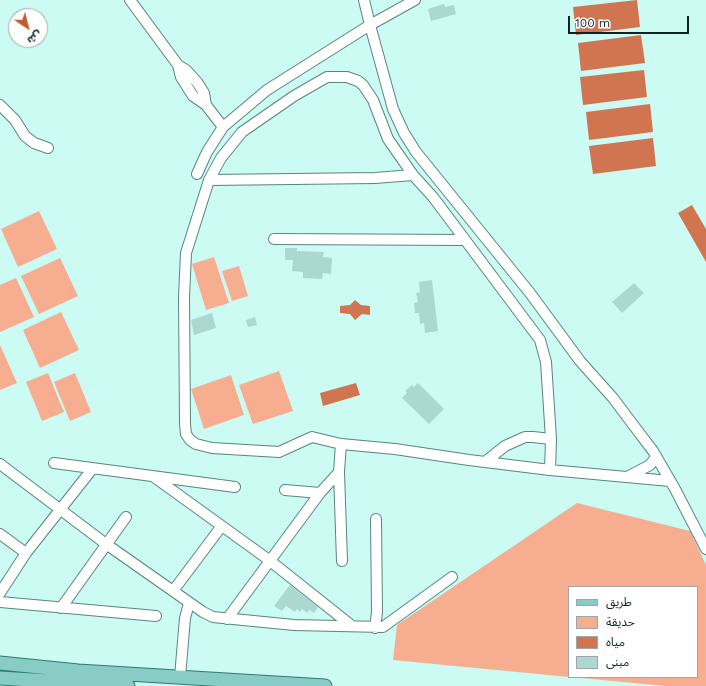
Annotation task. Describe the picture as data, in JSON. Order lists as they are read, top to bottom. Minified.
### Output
{"legend":["طريق","حديقة","مياه","مبنى"],"scale_bar":"100 m","north":"bottom right"}
